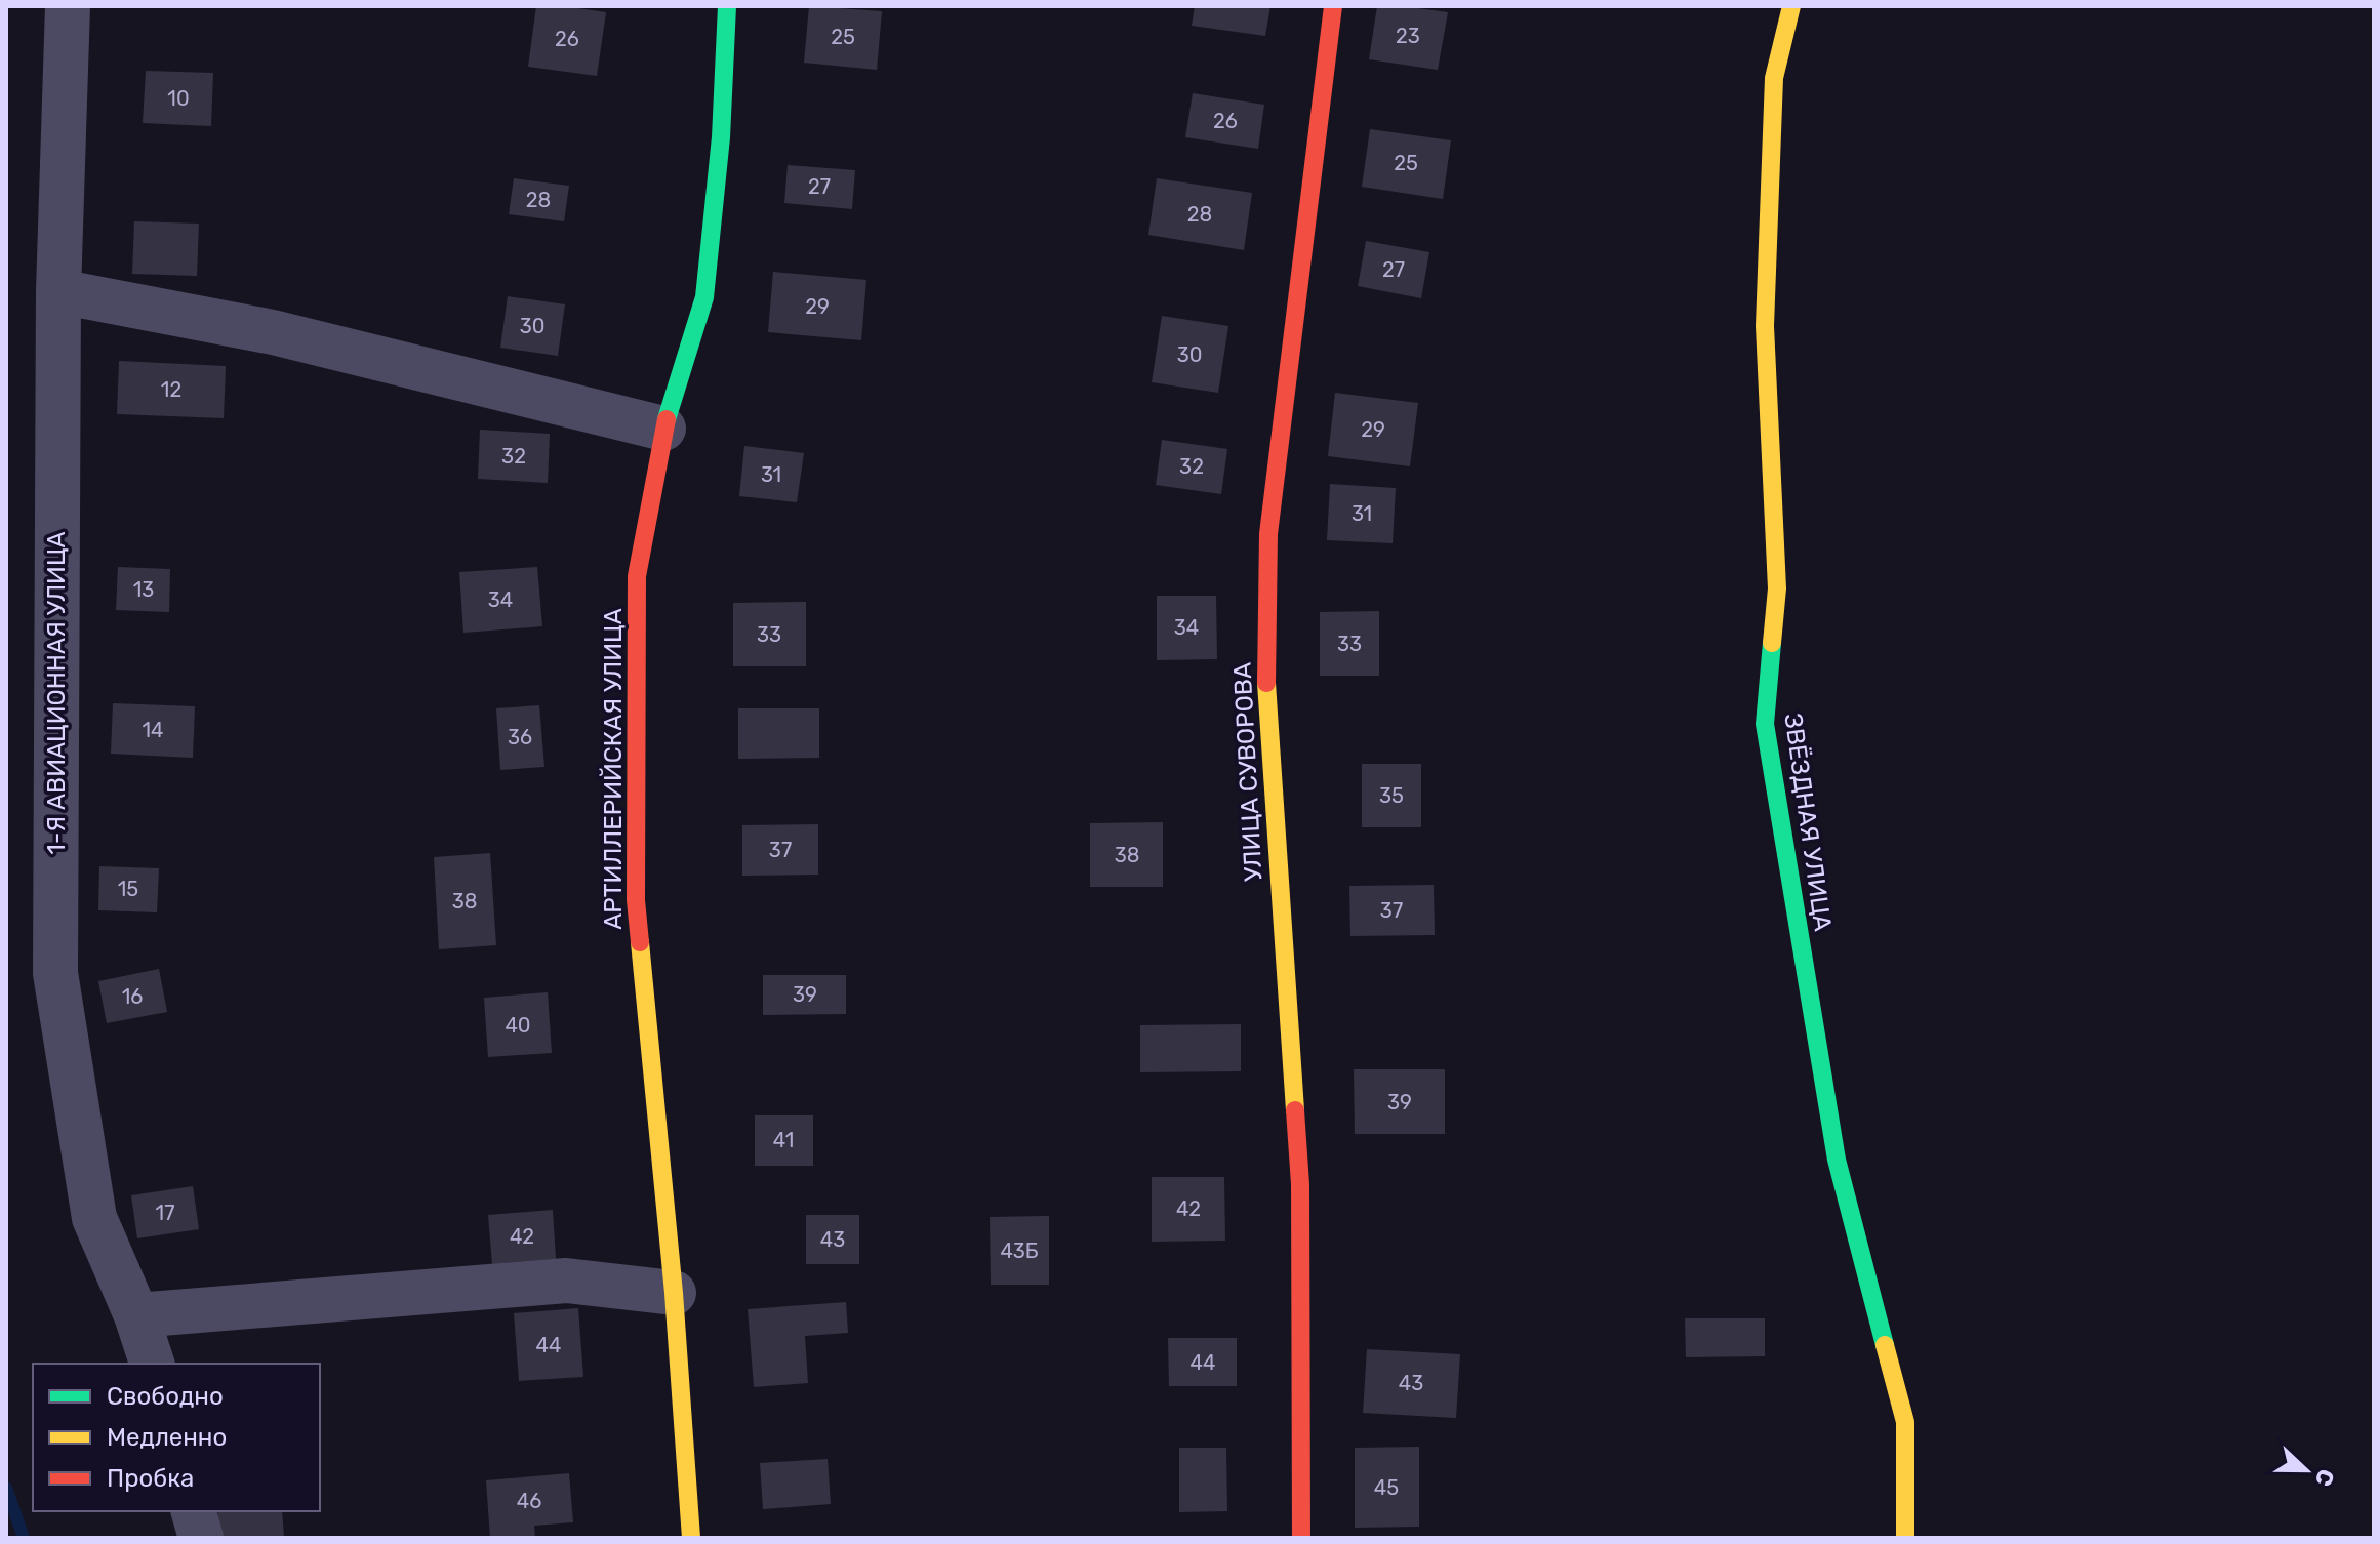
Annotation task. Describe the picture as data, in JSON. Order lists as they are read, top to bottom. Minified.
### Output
{"streets":{"street":["1-Я АВИАЦИОННАЯ УЛИЦА","АРТИЛЛЕРИЙСКАЯ УЛИЦА","УЛИЦА СУВОРОВА","ЗВЁЗДНАЯ УЛИЦА"]},"house_numbers":["23","25","26","10","26","25","27","28","28","27","29","30","30","12","29","32","32","31","31","13","34","34","33","33","14","36","35","37","38","15","38","37","39","16","40","39","41","42","17","42","43","43Б","44","44","43","45","46"],"legend":["Свободно","Медленно","Пробка"],"north":"right"}
